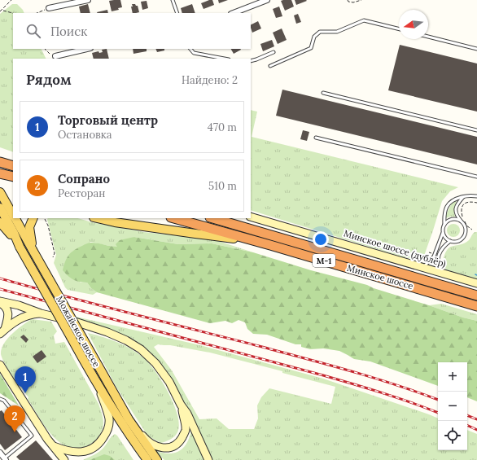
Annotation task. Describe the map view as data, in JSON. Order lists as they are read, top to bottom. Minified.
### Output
{"streets":{"highway":["М-1","Минское шоссе"],"main road":["Можайское шоссе"],"street":["Минское шоссе (дублёр)"]},"north":"left","page":{"search":"Поиск","heading":["Рядом","Найдено: 2"],"list":[{"mark":"1","name":"Торговый центр","note":"Остановка","value":"470 m"},{"mark":"2","name":"Сопрано","note":"Ресторан","value":"510 m"}],"map_buttons":["+","−"],"pins":["1","2"]}}
